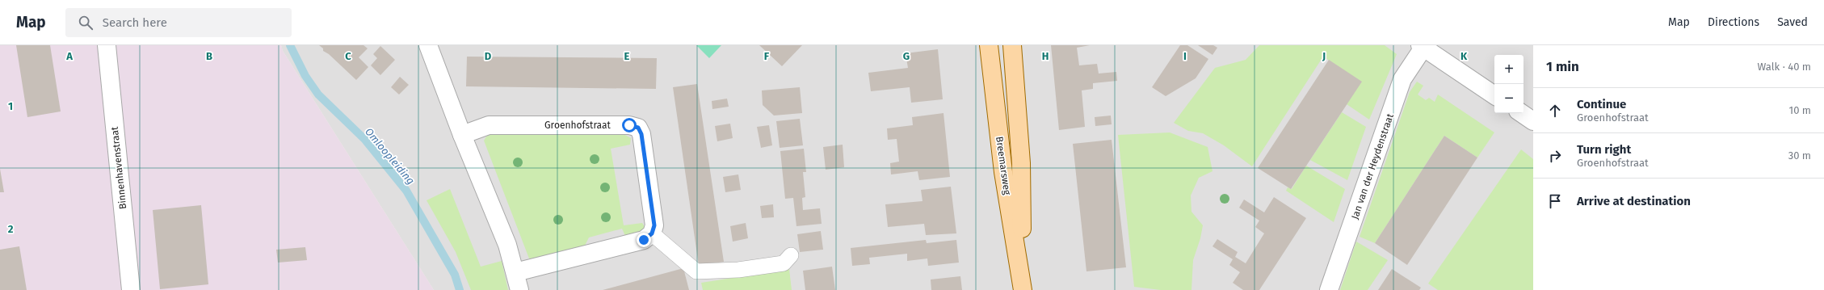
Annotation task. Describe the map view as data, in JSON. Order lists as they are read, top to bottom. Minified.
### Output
{"streets":{"main road":["Breemarsweg"],"street":["Groenhofstraat","Jan van der Heydenstraat","Binnenhavenstraat"]},"water":["Omloopleiding"],"page":{"header":"Map","search":"Search here","nav":["Map","Directions","Saved"],"heading":["1 min","Walk · 40 m"],"map_buttons":["+","−"],"list":[["Continue","Groenhofstraat","10 m"],["Turn right","Groenhofstraat","30 m"],"Arrive at destination"]},"grid":{"columns":["A","B","C","D","E","F","G","H","I","J","K"],"rows":["1","2"]}}
